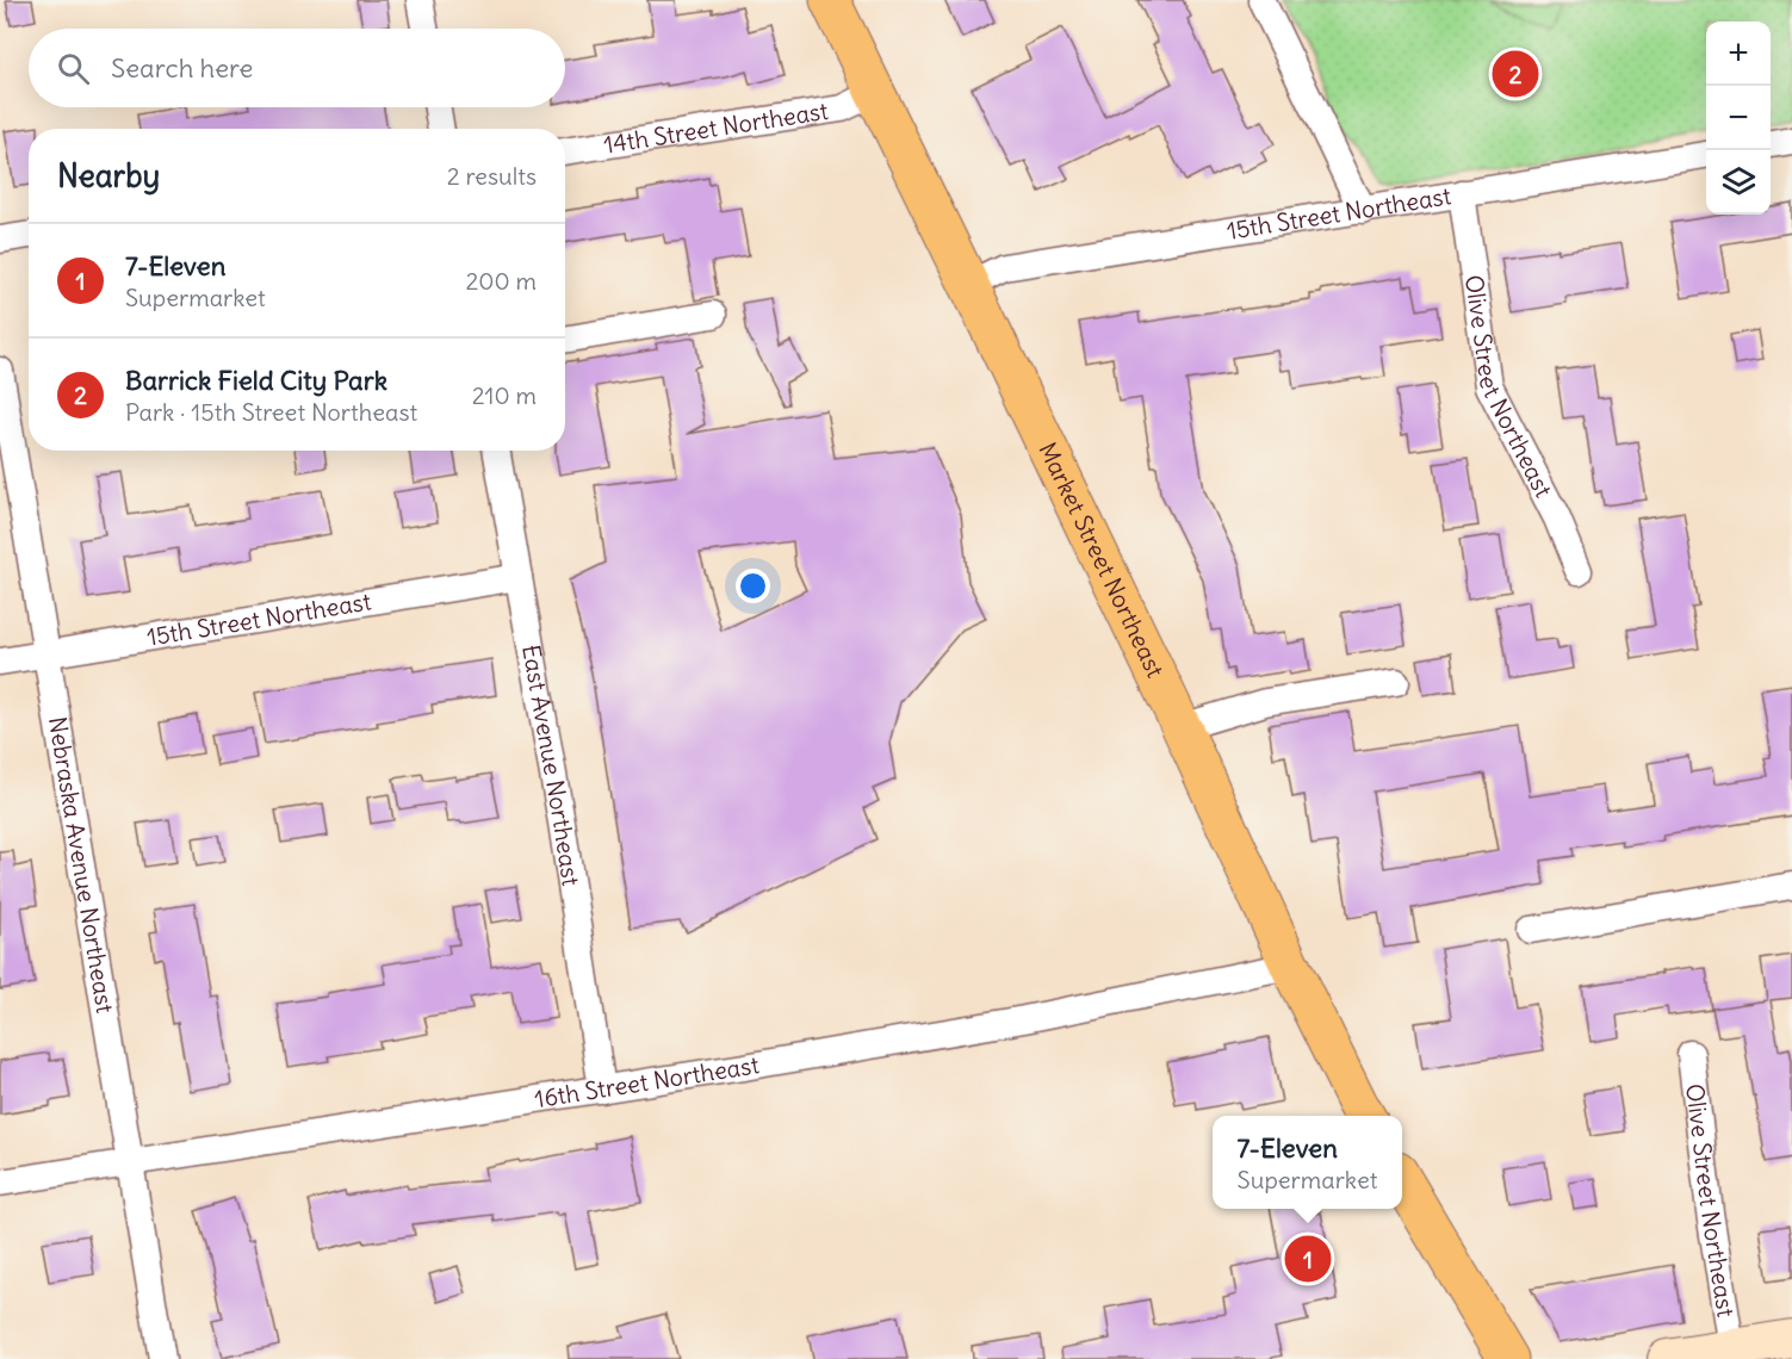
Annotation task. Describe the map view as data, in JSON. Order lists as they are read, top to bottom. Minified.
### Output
{"streets":{"main road":["Market Street Northeast"],"street":["14th Street Northeast","15th Street Northeast","Olive Street Northeast","East Avenue Northeast","Nebraska Avenue Northeast","16th Street Northeast"]},"crossings":[["14th Street Northeast","Market Street Northeast"],["15th Street Northeast","Olive Street Northeast"],["15th Street Northeast","Market Street Northeast"],["15th Street Northeast","East Avenue Northeast"],["15th Street Northeast","Nebraska Avenue Northeast"],["Market Street Northeast","16th Street Northeast"],["East Avenue Northeast","16th Street Northeast"],["Nebraska Avenue Northeast","16th Street Northeast"]],"page":{"map_buttons":["+","−"],"search":"Search here","pins":["2","1"],"heading":["Nearby","2 results"],"list":[{"mark":"1","name":"7-Eleven","note":"Supermarket","value":"200 m"},{"mark":"2","name":"Barrick Field City Park","note":"Park · 15th Street Northeast","value":"210 m"}],"popup":["7-Eleven","Supermarket"]}}
